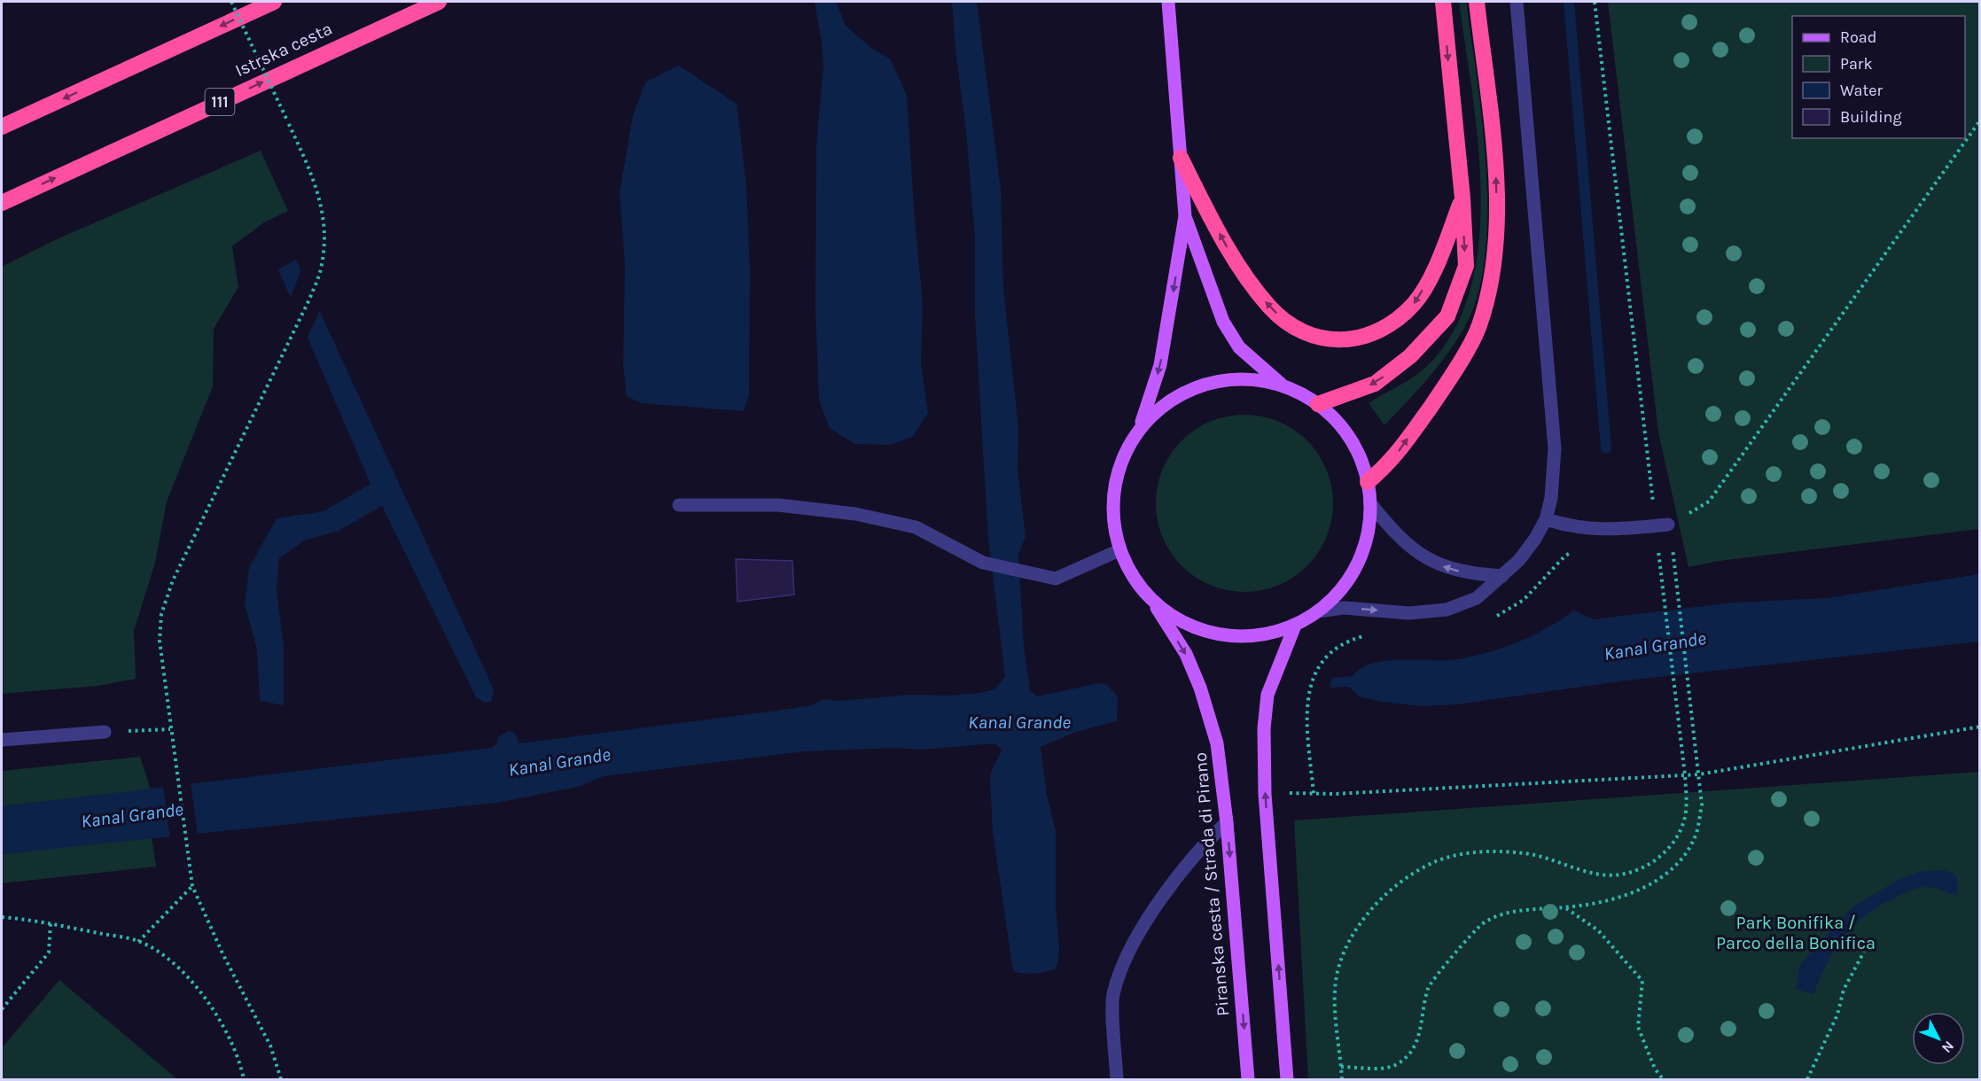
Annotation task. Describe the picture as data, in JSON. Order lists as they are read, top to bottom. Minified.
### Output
{"streets":{"highway":["Istrska cesta","111"],"main road":["Piranska cesta / Strada di Pirano"]},"water":["Kanal Grande"],"parks":["Park Bonifika / Parco della Bonifica"],"legend":["Road","Park","Water","Building"],"north":"bottom right"}
